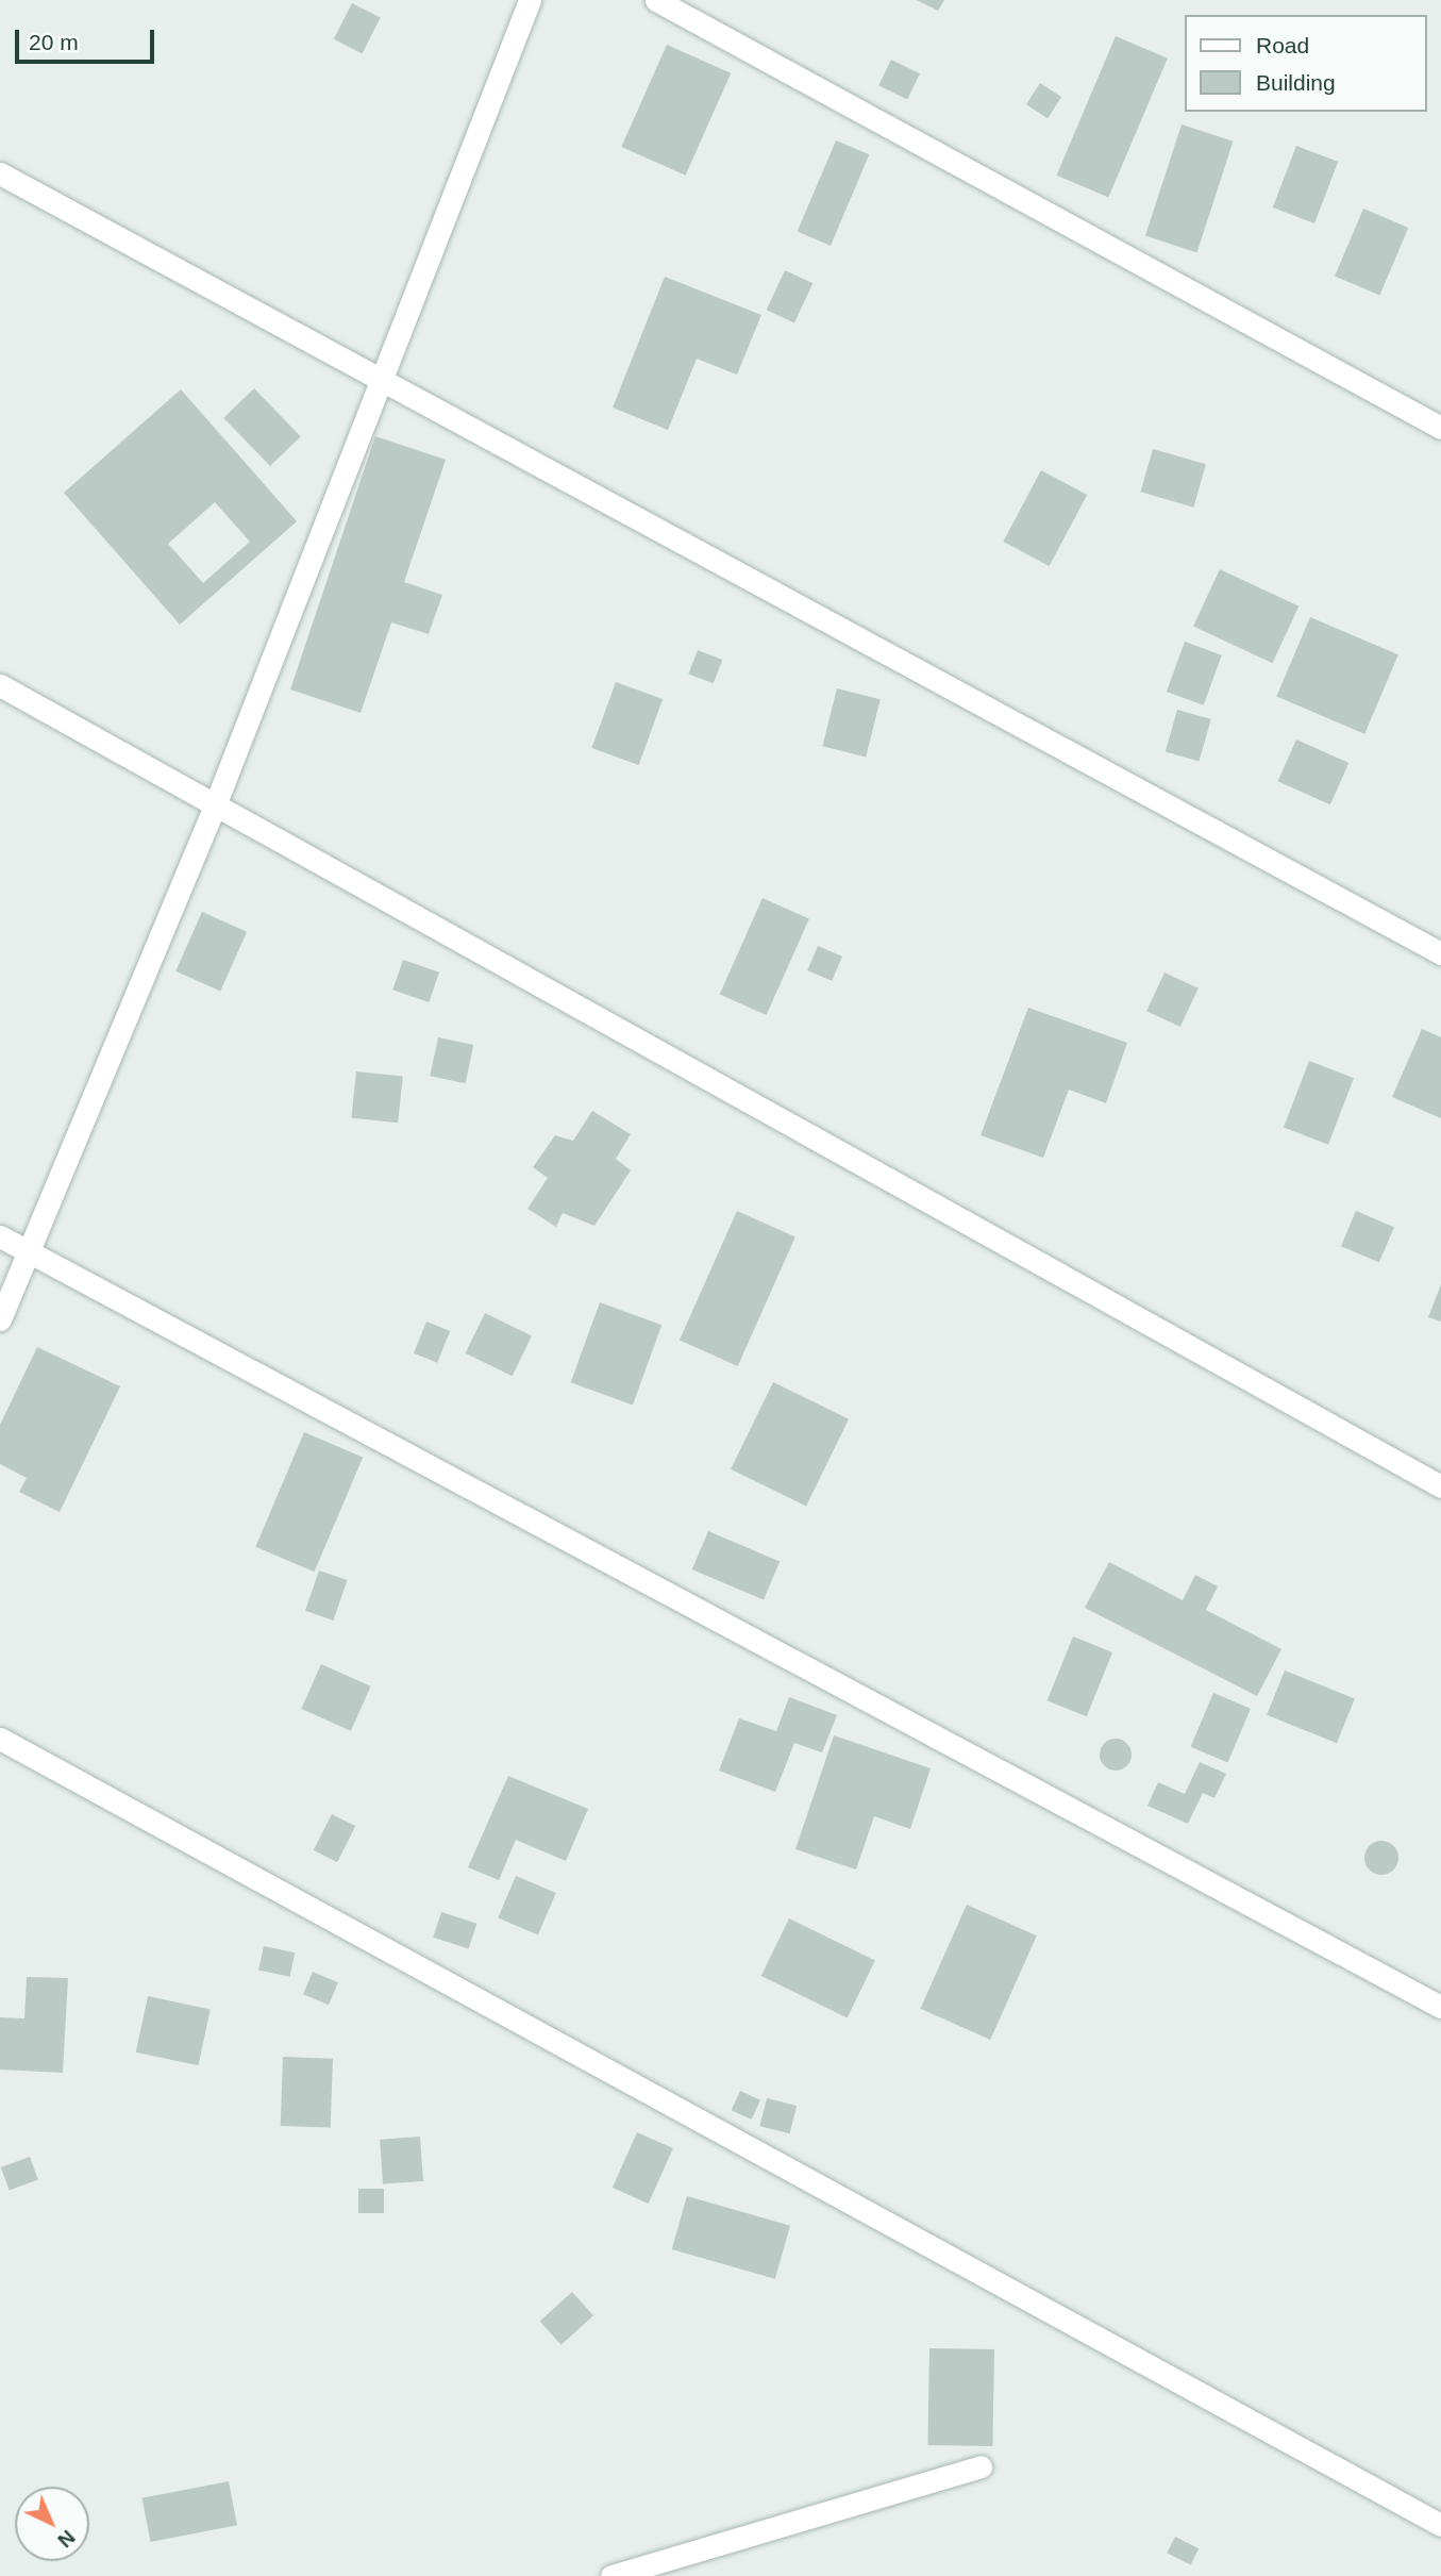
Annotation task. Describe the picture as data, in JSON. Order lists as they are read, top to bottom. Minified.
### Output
{"legend":["Road","Building"],"scale_bar":"20 m","north":"bottom right"}
